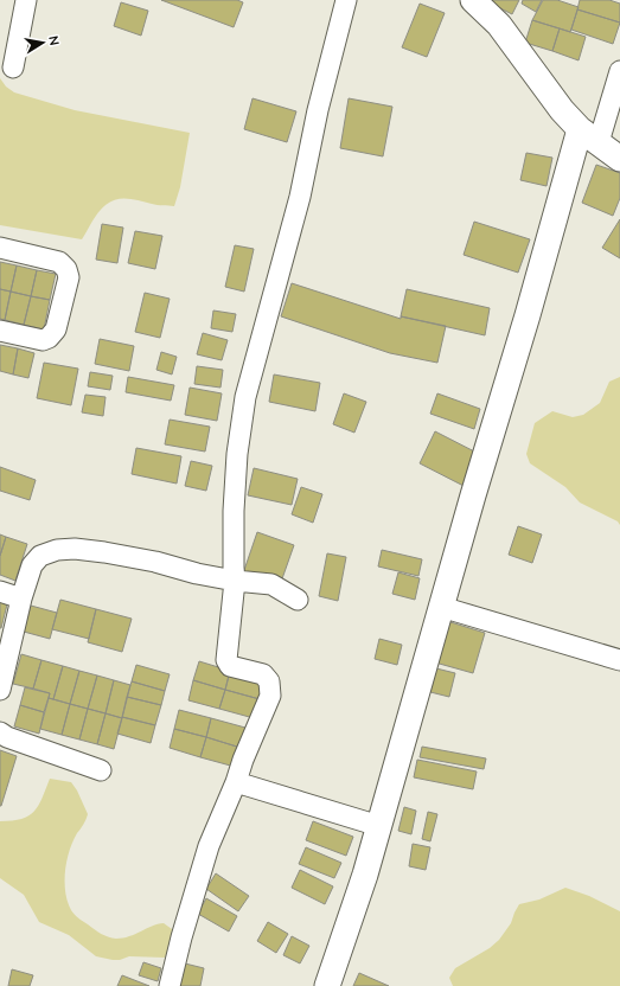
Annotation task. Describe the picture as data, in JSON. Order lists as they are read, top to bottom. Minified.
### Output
{"north":"right"}
